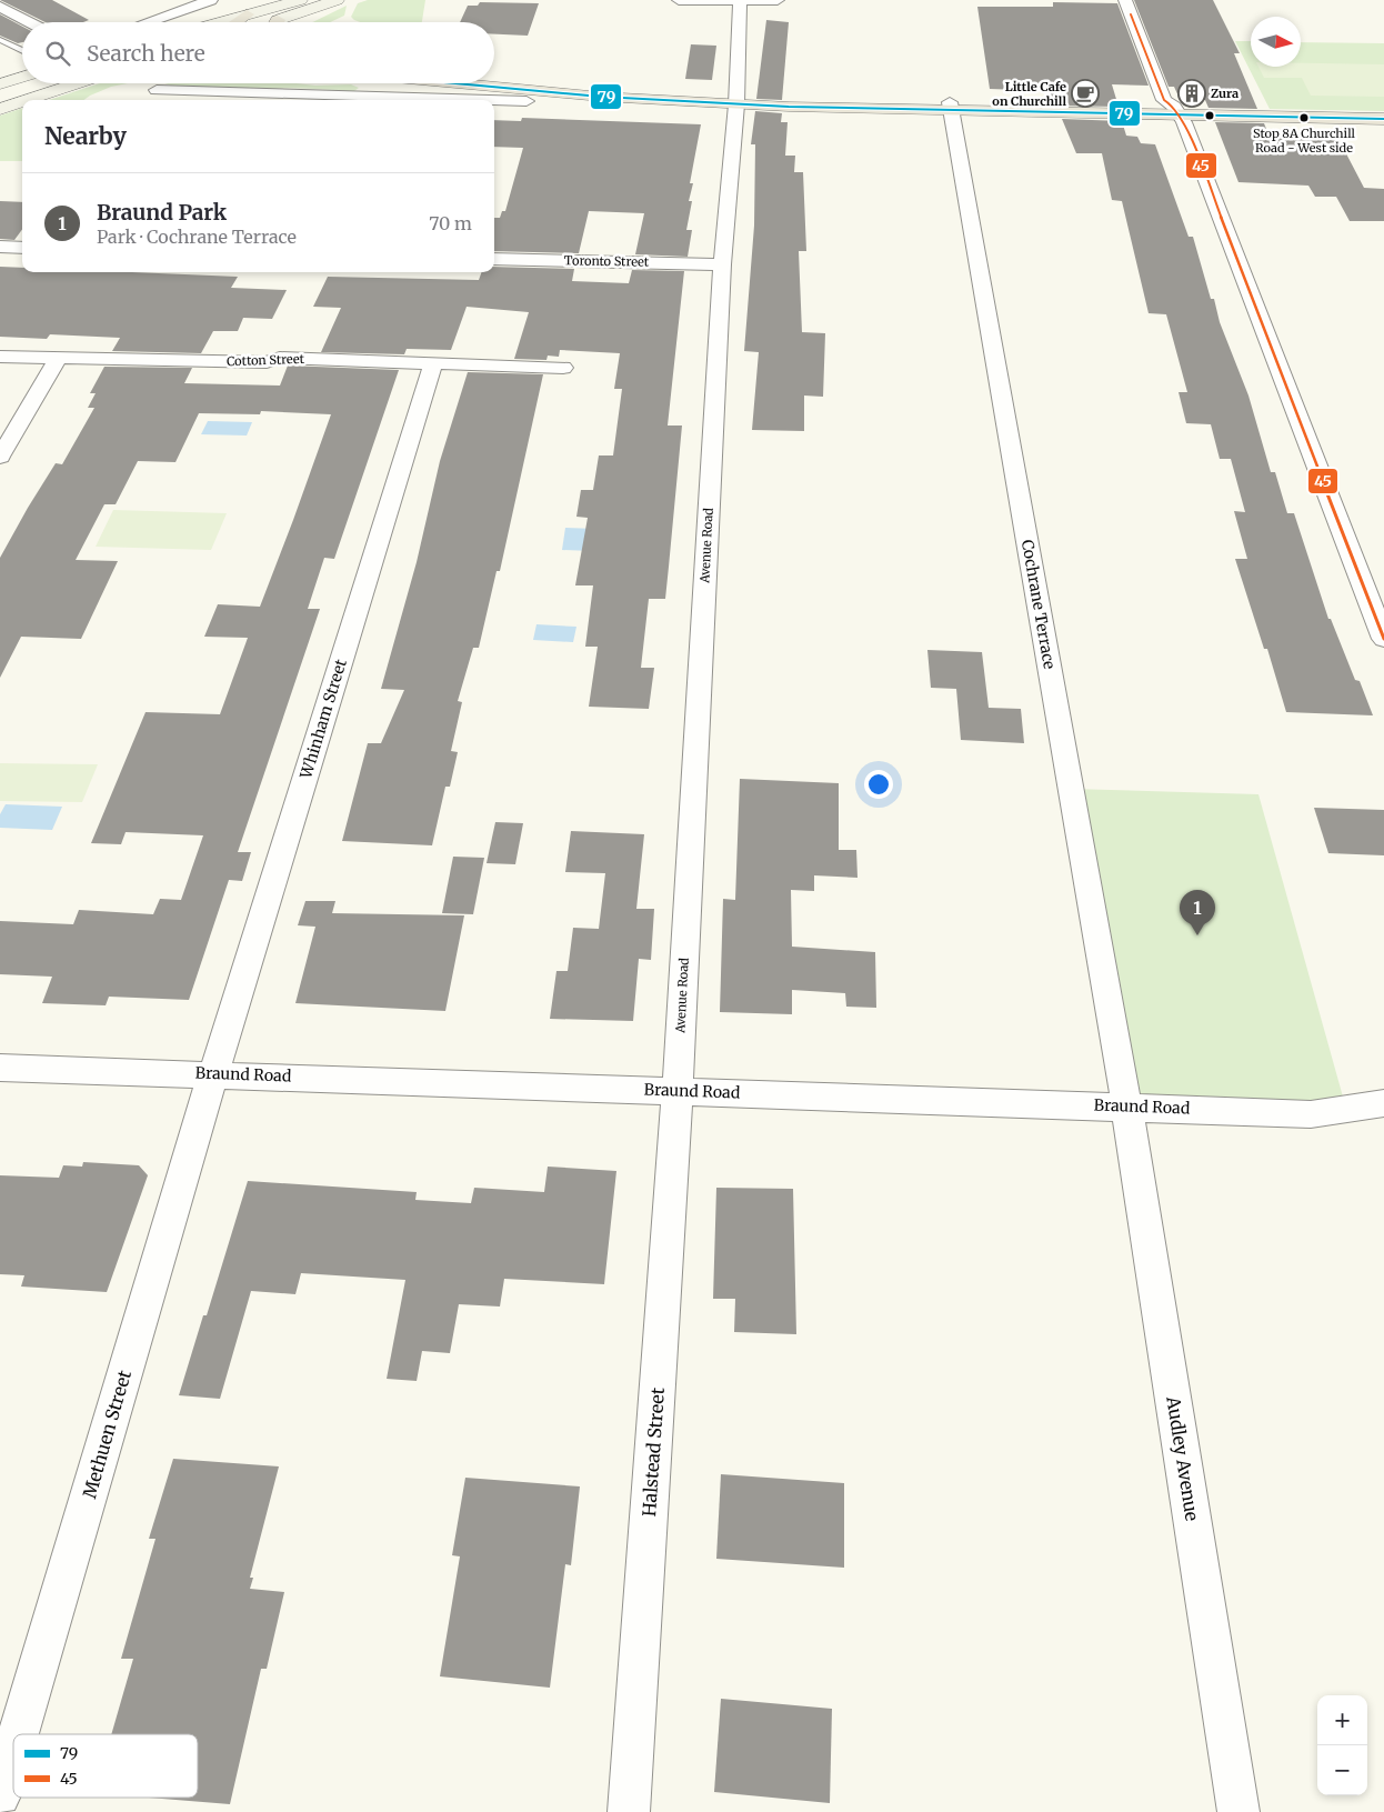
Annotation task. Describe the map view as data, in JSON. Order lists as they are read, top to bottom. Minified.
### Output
{"streets":{"street":["Toronto Street","Cotton Street","Avenue Road","Cochrane Terrace","Whinham Street","Braund Road","Methuen Street","Halstead Street","Audley Avenue"]},"crossings":[["Toronto Street","Avenue Road"],["Cotton Street","Whinham Street"],["Avenue Road","Braund Road"],["Avenue Road","Halstead Street"],["Cochrane Terrace","Braund Road"],["Cochrane Terrace","Audley Avenue"],["Whinham Street","Braund Road"],["Whinham Street","Methuen Street"],["Braund Road","Methuen Street"],["Braund Road","Halstead Street"],["Braund Road","Audley Avenue"]],"places":{"cafe":["Little Cafe on Churchill"],"building":["Zura"],"other":["Stop 8A Churchill Road - West side"]},"lines":["transit line 45","transit line 79"],"legend":["79","45"],"north":"right","page":{"search":"Search here","heading":"Nearby","list":[{"mark":"1","name":"Braund Park","note":"Park · Cochrane Terrace","value":"70 m"}],"pins":"1","map_buttons":["+","−"]}}
